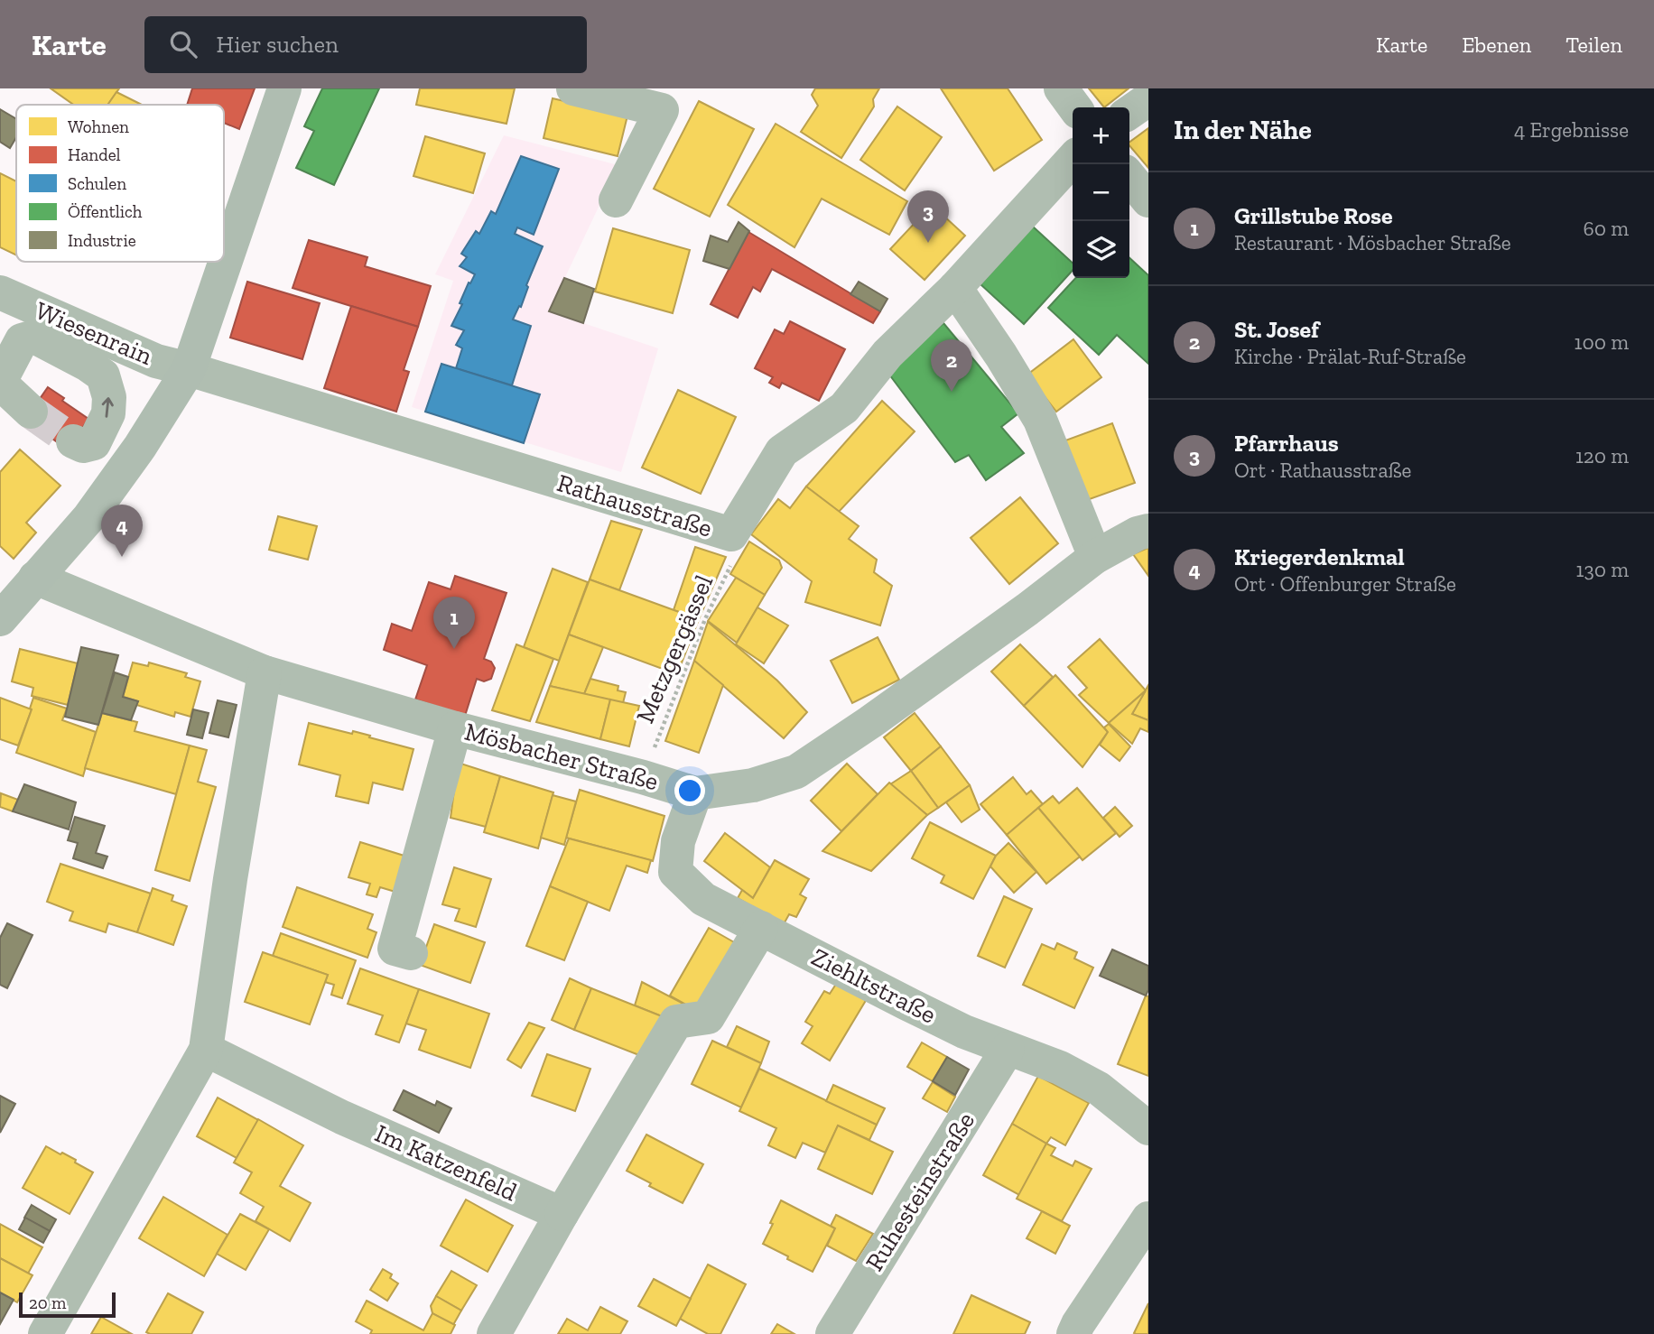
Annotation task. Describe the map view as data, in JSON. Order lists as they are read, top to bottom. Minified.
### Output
{"streets":{"street":["Wiesenrain","Rathausstraße","Mösbacher Straße","Ziehltstraße","Im Katzenfeld","Ruhesteinstraße"],"path":["Metzgergässel"]},"crossings":[["Wiesenrain","Rathausstraße"],["Rathausstraße","Metzgergässel"],["Metzgergässel","Mösbacher Straße"],["Mösbacher Straße","Ziehltstraße"],["Ziehltstraße","Ruhesteinstraße"]],"legend":["Wohnen","Handel","Schulen","Öffentlich","Industrie"],"scale_bar":"20 m","page":{"header":"Karte","search":"Hier suchen","nav":["Karte","Ebenen","Teilen"],"heading":["In der Nähe","4 Ergebnisse"],"map_buttons":["+","−"],"list":[{"mark":"1","name":"Grillstube Rose","note":"Restaurant · Mösbacher Straße","value":"60 m"},{"mark":"2","name":"St. Josef","note":"Kirche · Prälat-Ruf-Straße","value":"100 m"},{"mark":"3","name":"Pfarrhaus","note":"Ort · Rathausstraße","value":"120 m"},{"mark":"4","name":"Kriegerdenkmal","note":"Ort · Offenburger Straße","value":"130 m"}],"pins":["3","2","4","1"],"scale":"20 m"}}
